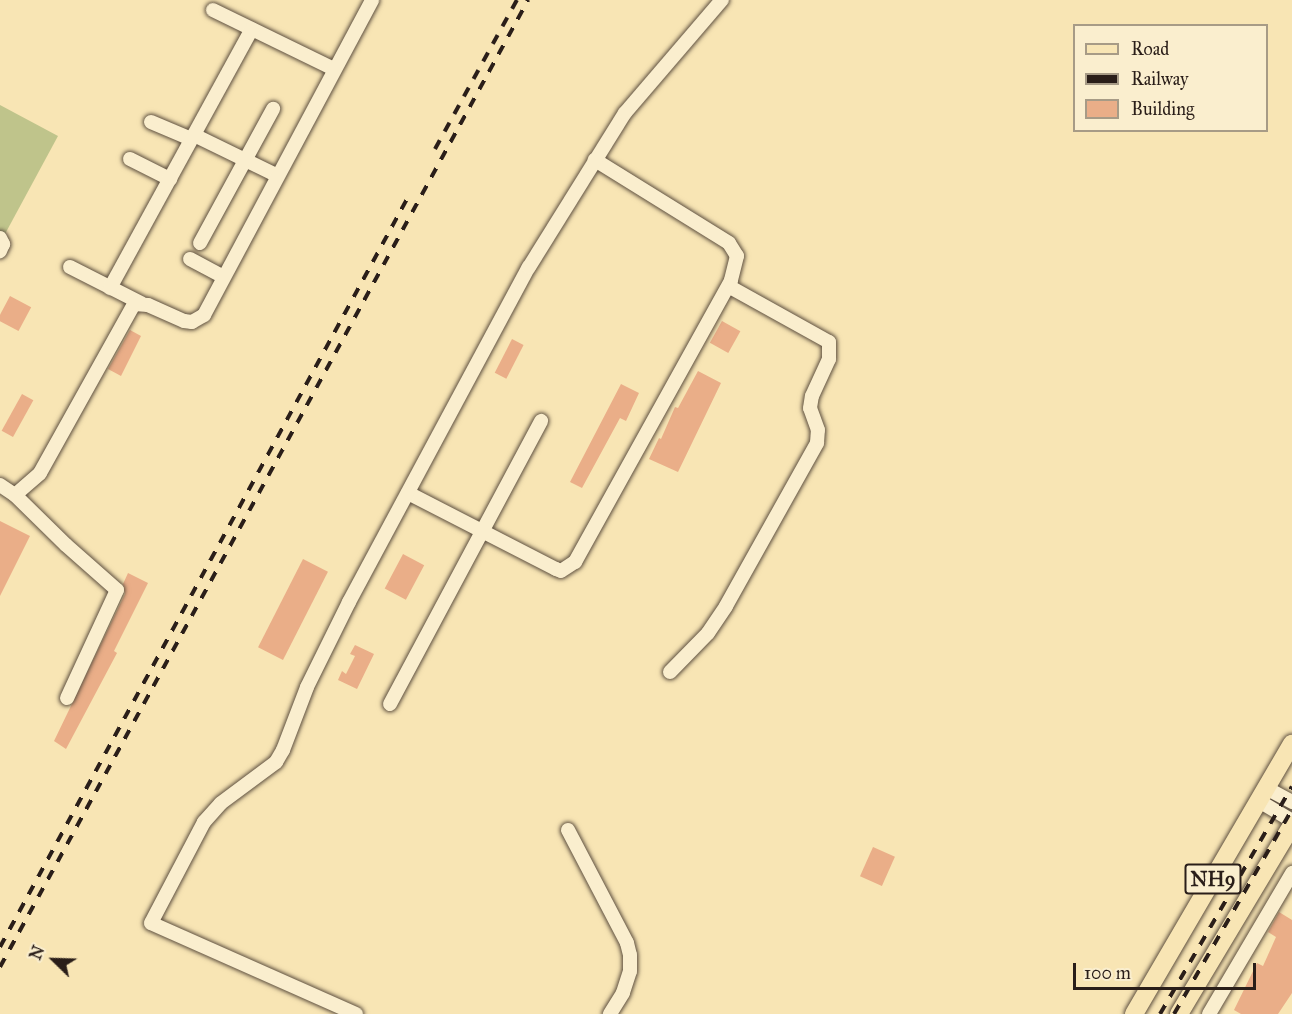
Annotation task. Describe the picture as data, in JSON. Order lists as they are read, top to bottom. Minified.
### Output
{"streets":{"main road":["NH9"]},"legend":["Road","Railway","Building"],"scale_bar":"100 m","north":"top left"}
